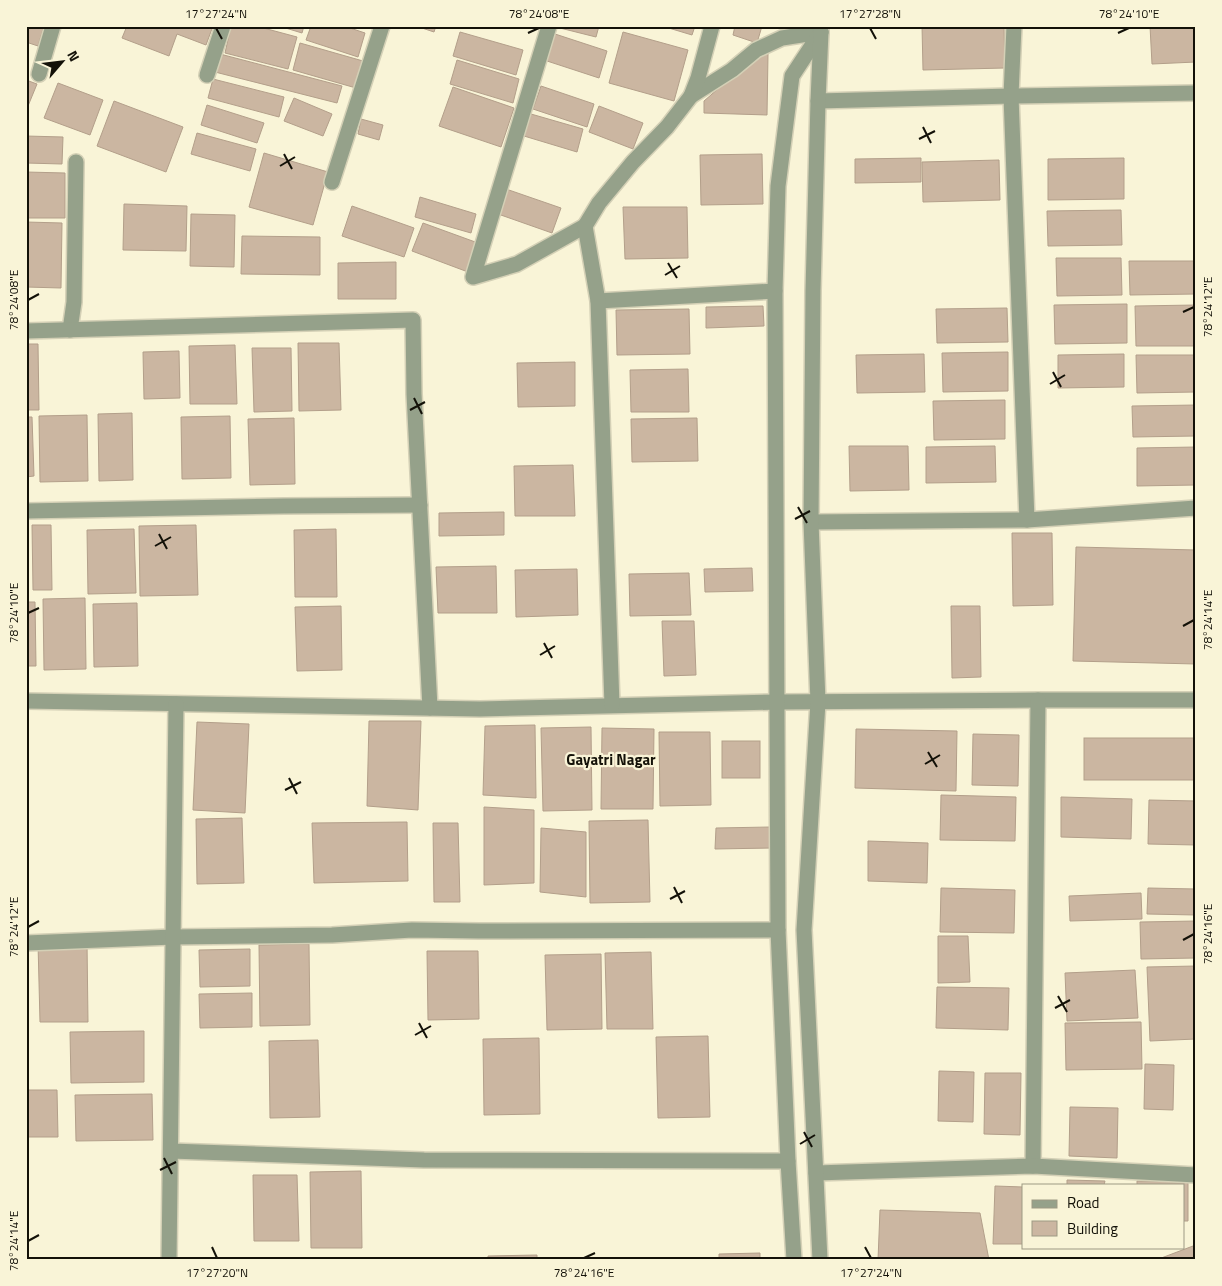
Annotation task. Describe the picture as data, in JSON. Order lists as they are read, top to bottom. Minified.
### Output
{"districts":["Gayatri Nagar"],"legend":["Road","Building"],"north":"top right","coordinates":["17°27'24\"N","78°24'08\"E","17°27'28\"N","78°24'10\"E","78°24'12\"E","78°24'14\"E","78°24'16\"E","17°27'20\"N"]}
